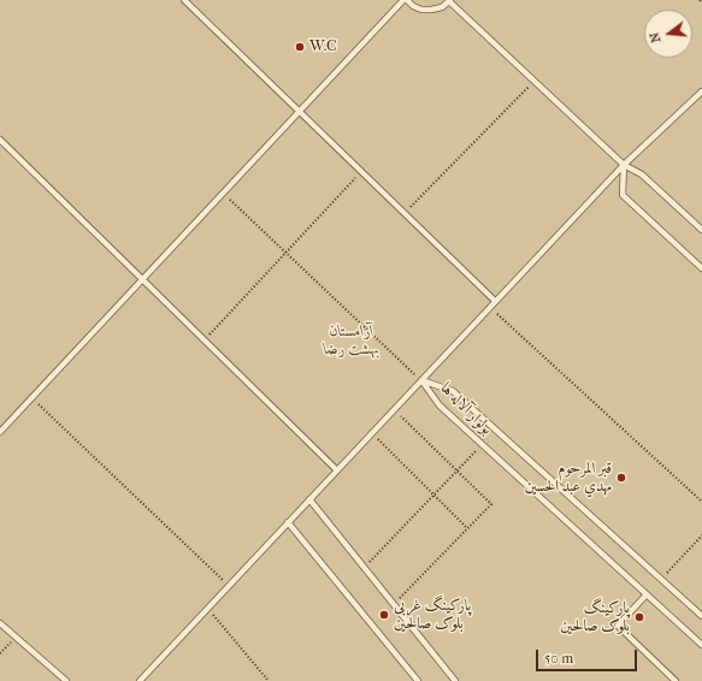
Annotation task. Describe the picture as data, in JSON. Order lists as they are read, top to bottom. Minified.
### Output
{"streets":{"lane":["بولوار آلاله ها"]},"parks":["آرامستان بهشت رضا"],"places":["W.C","قبر المرحوم مهدي عبد الحسين","پارکینگ غربی بلوک صالحین","پارکینگ بلوک صالحین"],"scale_bar":"50 m","north":"left"}
